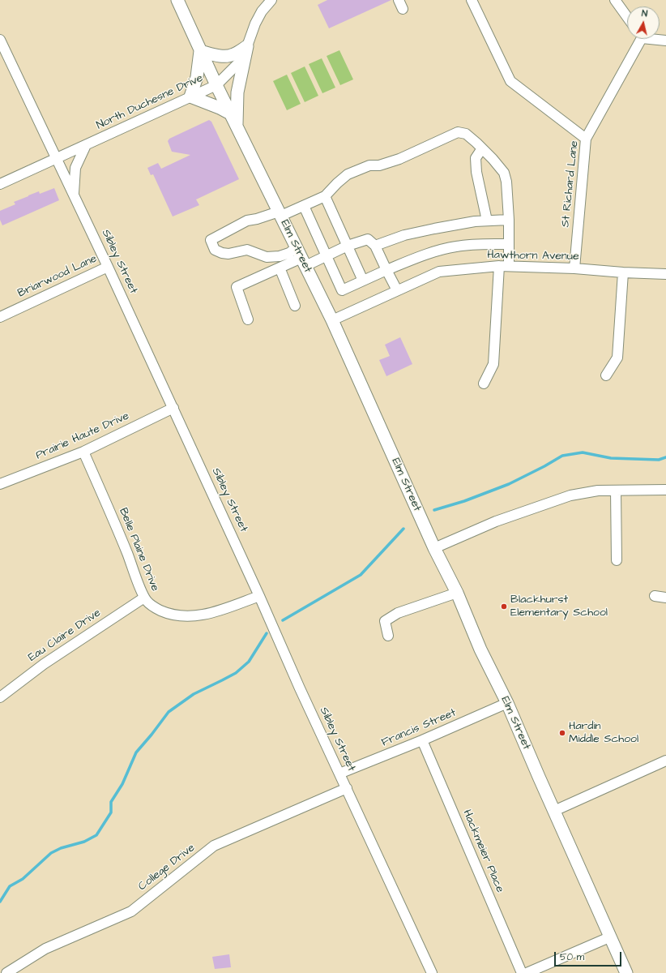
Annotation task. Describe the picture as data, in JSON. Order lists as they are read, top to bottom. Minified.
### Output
{"streets":{"main road":["Elm Street"],"street":["North Duchesne Drive","St Richard Lane","Hawthorn Avenue","Sibley Street","Briarwood Lane","Prairie Haute Drive","Belle Plaine Drive","Eau Claire Drive","Francis Street","Hackmeier Place","College Drive"]},"crossings":[["North Duchesne Drive","Elm Street"],["North Duchesne Drive","Sibley Street"],["St Richard Lane","Hawthorn Avenue"],["Elm Street","Hawthorn Avenue"],["Elm Street","Francis Street"],["Sibley Street","Briarwood Lane"],["Sibley Street","Prairie Haute Drive"],["Sibley Street","Belle Plaine Drive"],["Sibley Street","Francis Street"],["Sibley Street","College Drive"],["Prairie Haute Drive","Belle Plaine Drive"],["Belle Plaine Drive","Eau Claire Drive"],["Francis Street","Hackmeier Place"]],"places":["Blackhurst Elementary School","Hardin Middle School"],"scale_bar":"50 m","north":"top"}
